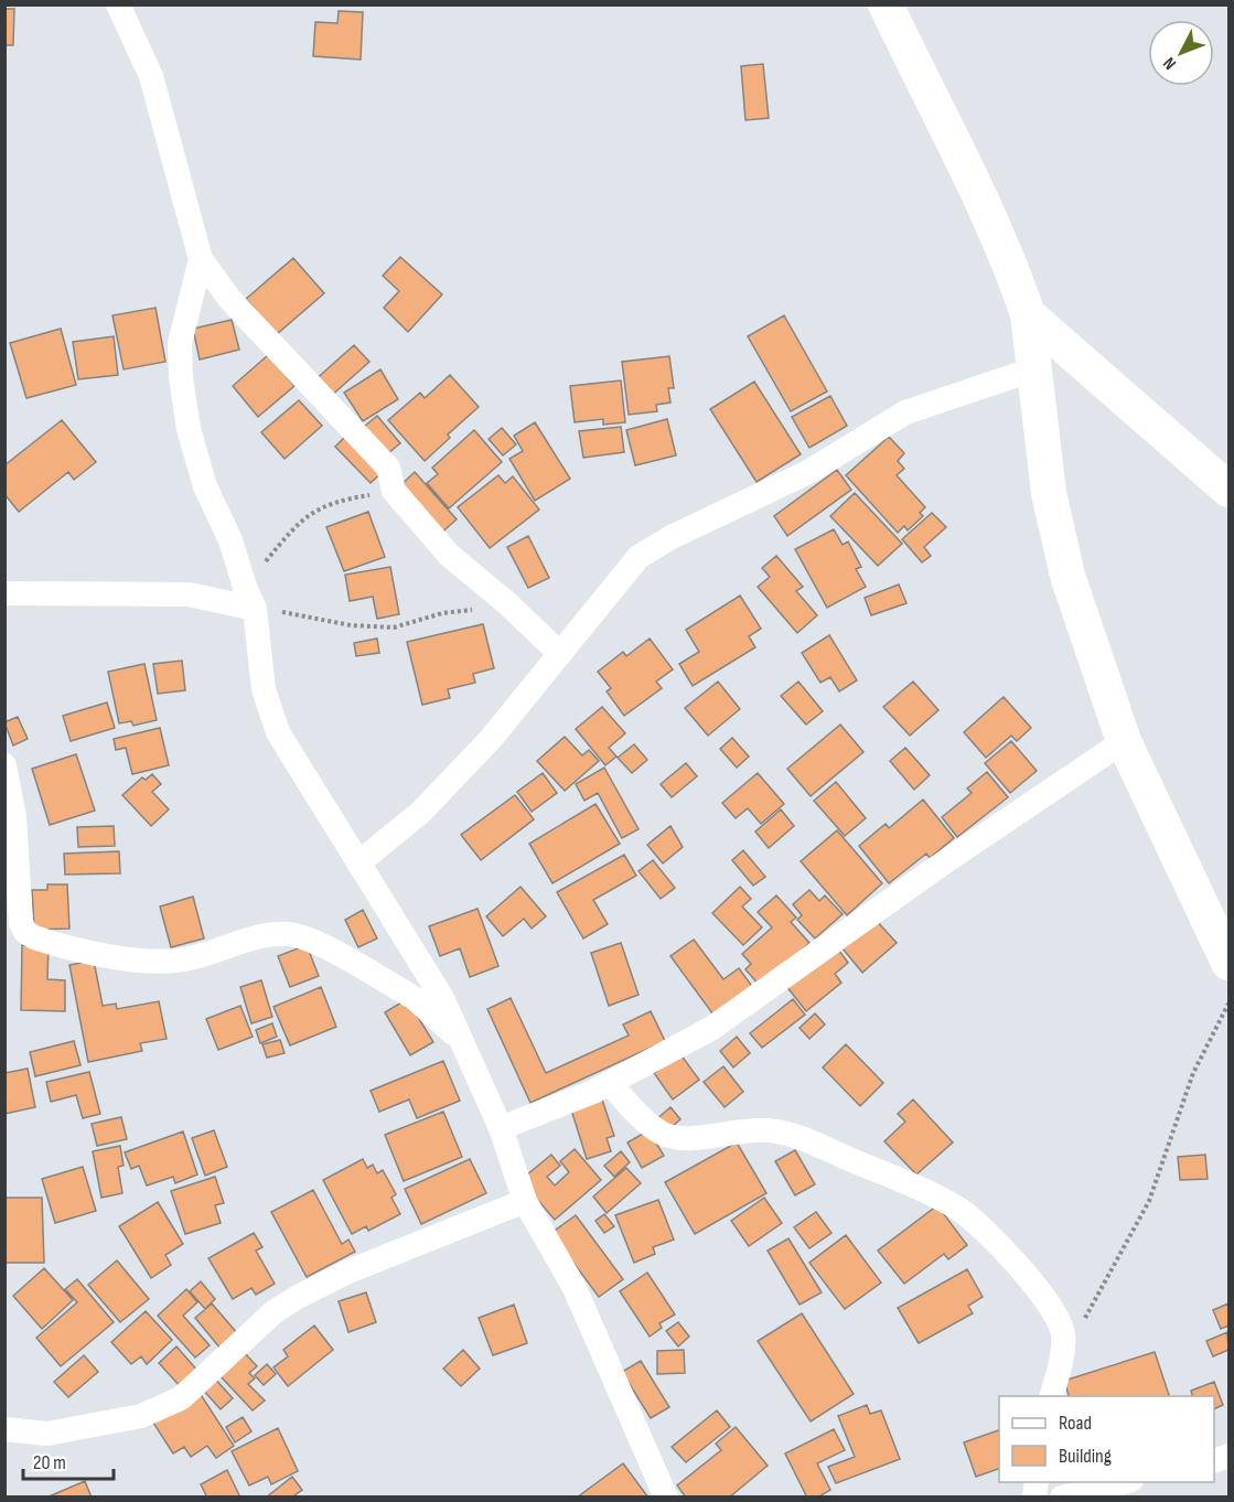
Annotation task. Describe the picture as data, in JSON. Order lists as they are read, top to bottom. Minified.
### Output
{"legend":["Road","Building"],"scale_bar":"20 m","north":"bottom left"}
